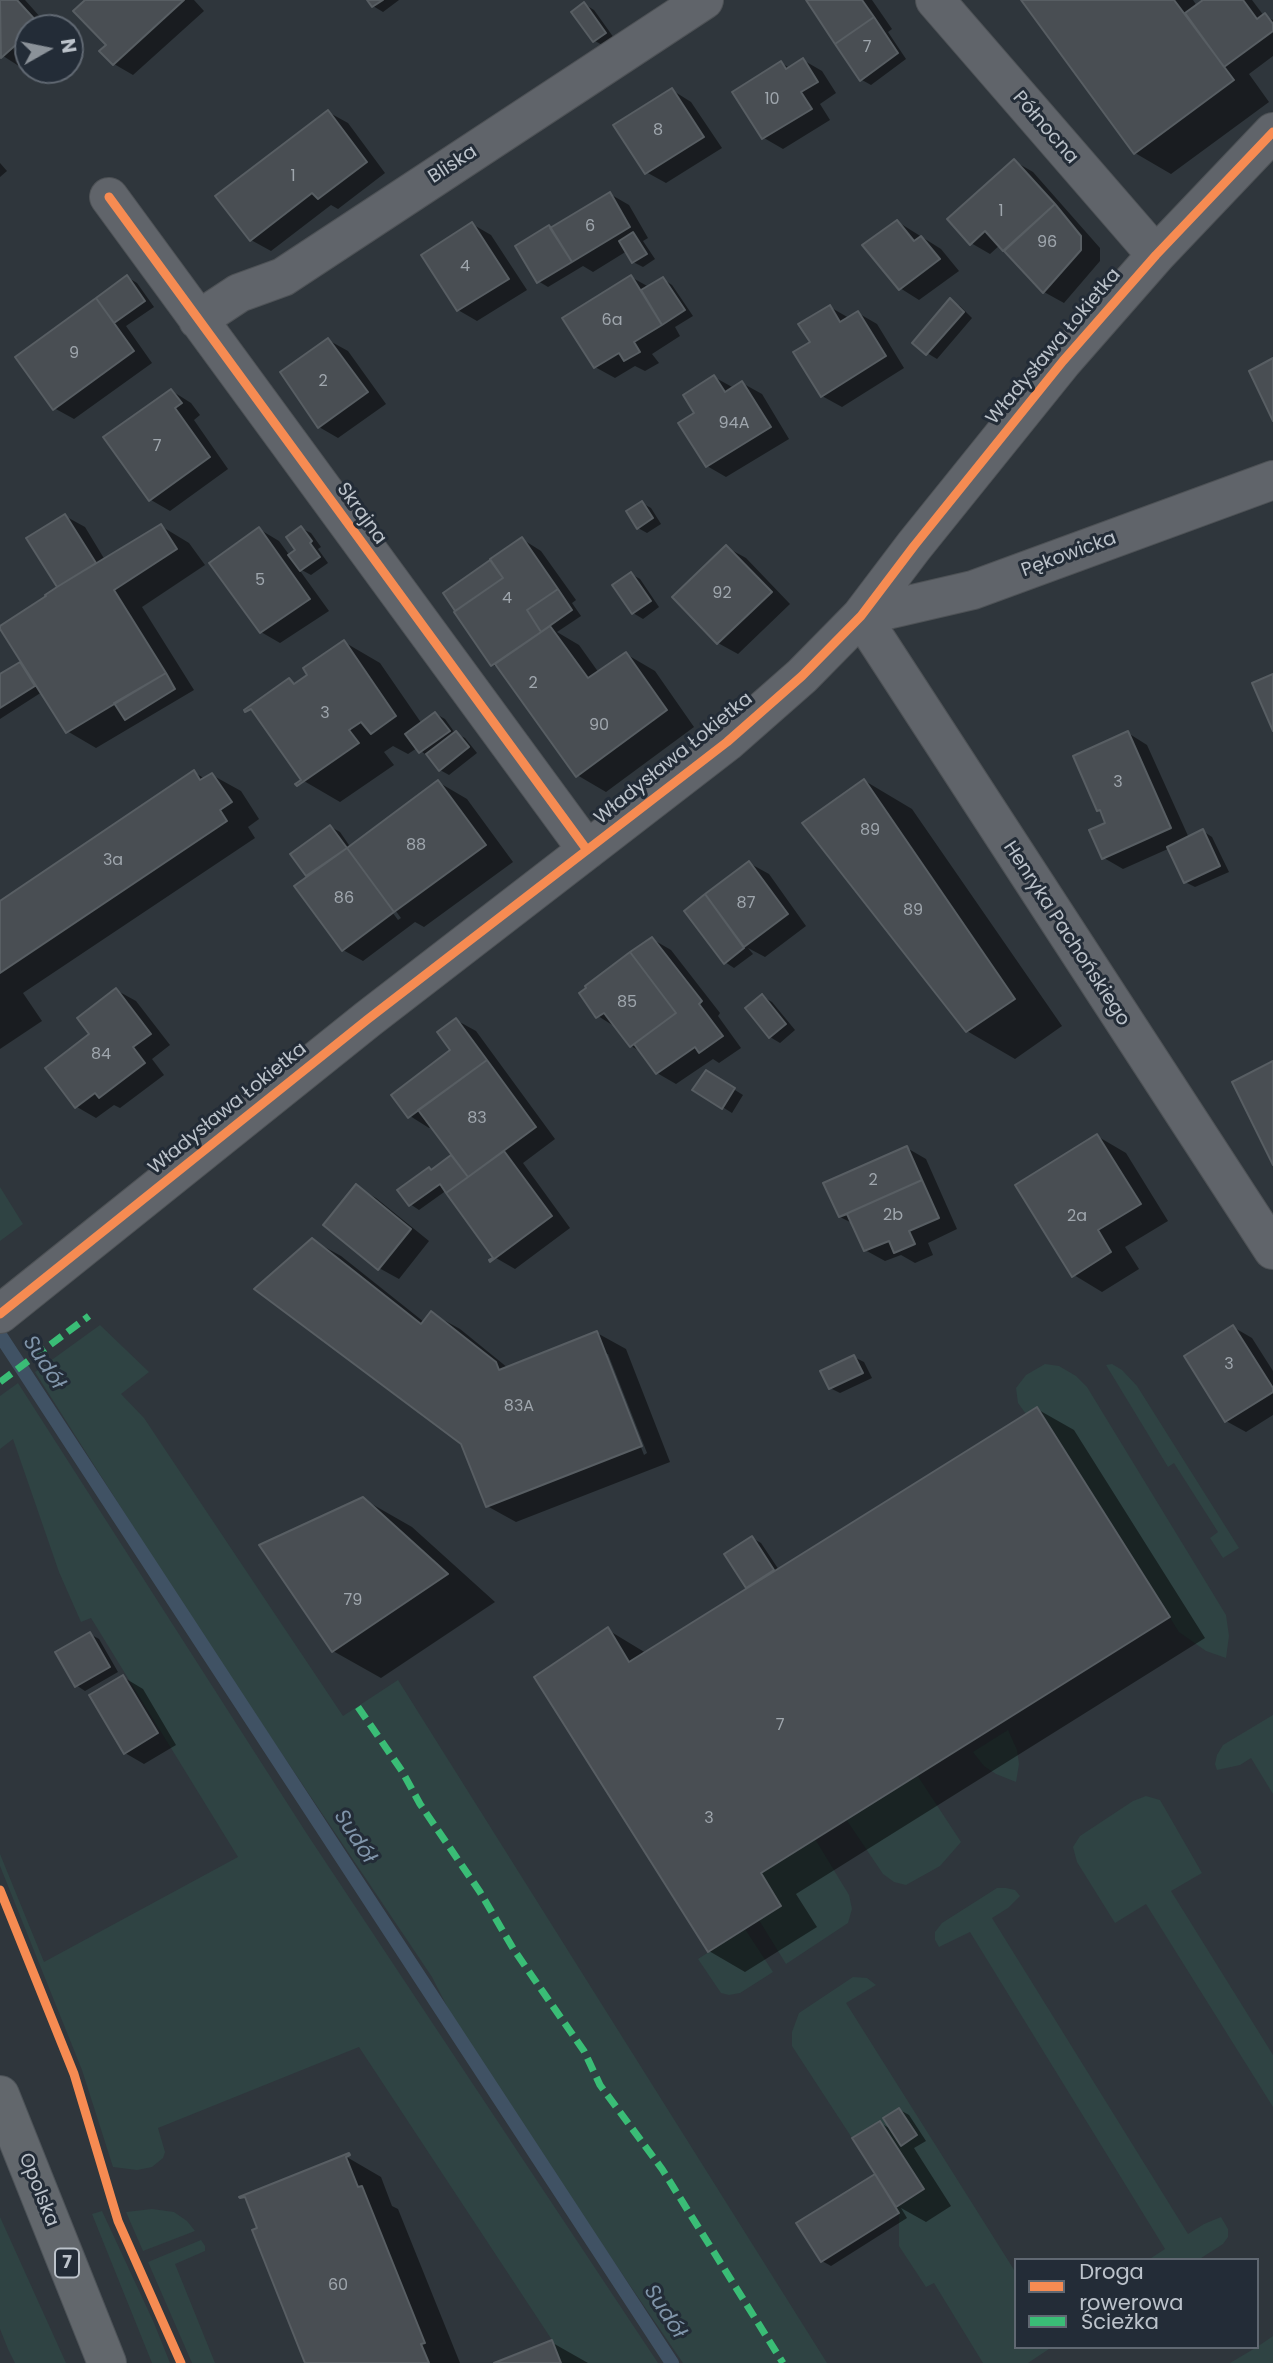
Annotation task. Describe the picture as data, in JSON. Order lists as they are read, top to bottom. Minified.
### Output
{"streets":{"main road":["Opolska","7"],"street":["Północna","Bliska","Władysława Łokietka","Skrajna","Pękowicka","Henryka Pachońskiego"]},"crossings":[["Północna","Władysława Łokietka"],["Bliska","Skrajna"],["Władysława Łokietka","Skrajna"],["Władysława Łokietka","Pękowicka"],["Władysława Łokietka","Henryka Pachońskiego"],["Pękowicka","Henryka Pachońskiego"]],"water":["Sudół"],"house_numbers":["7","10","8","1","1","6","96","4","6a","9","2","94A","7","5","92","4","2","3","90","3","89","88","3a","86","87","89","85","84","83","2","2b","2a","3","83A","79","7","3","60"],"legend":["Droga rowerowa","Ścieżka"],"north":"right"}
